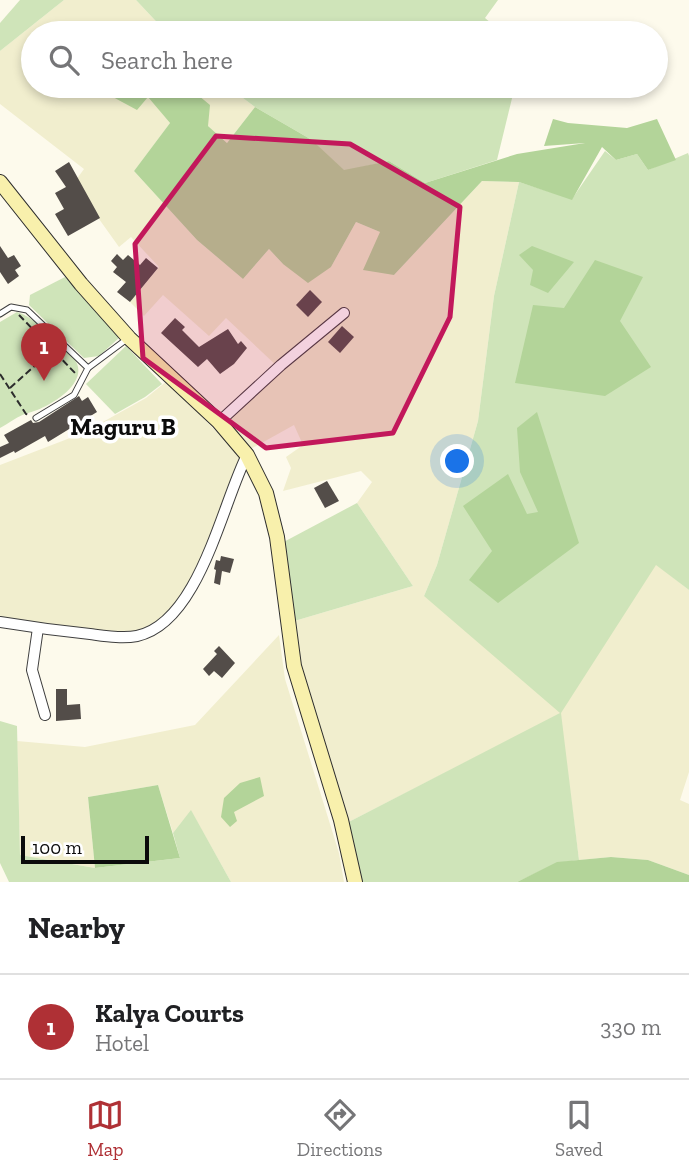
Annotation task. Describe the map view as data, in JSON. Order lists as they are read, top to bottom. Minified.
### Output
{"districts":["Maguru B"],"scale_bar":"100 m","page":{"search":"Search here","pins":"1","scale":"100 m","heading":"Nearby","list":[{"mark":"1","name":"Kalya Courts","note":"Hotel","value":"330 m"}],"nav":["Map","Directions","Saved"]}}
